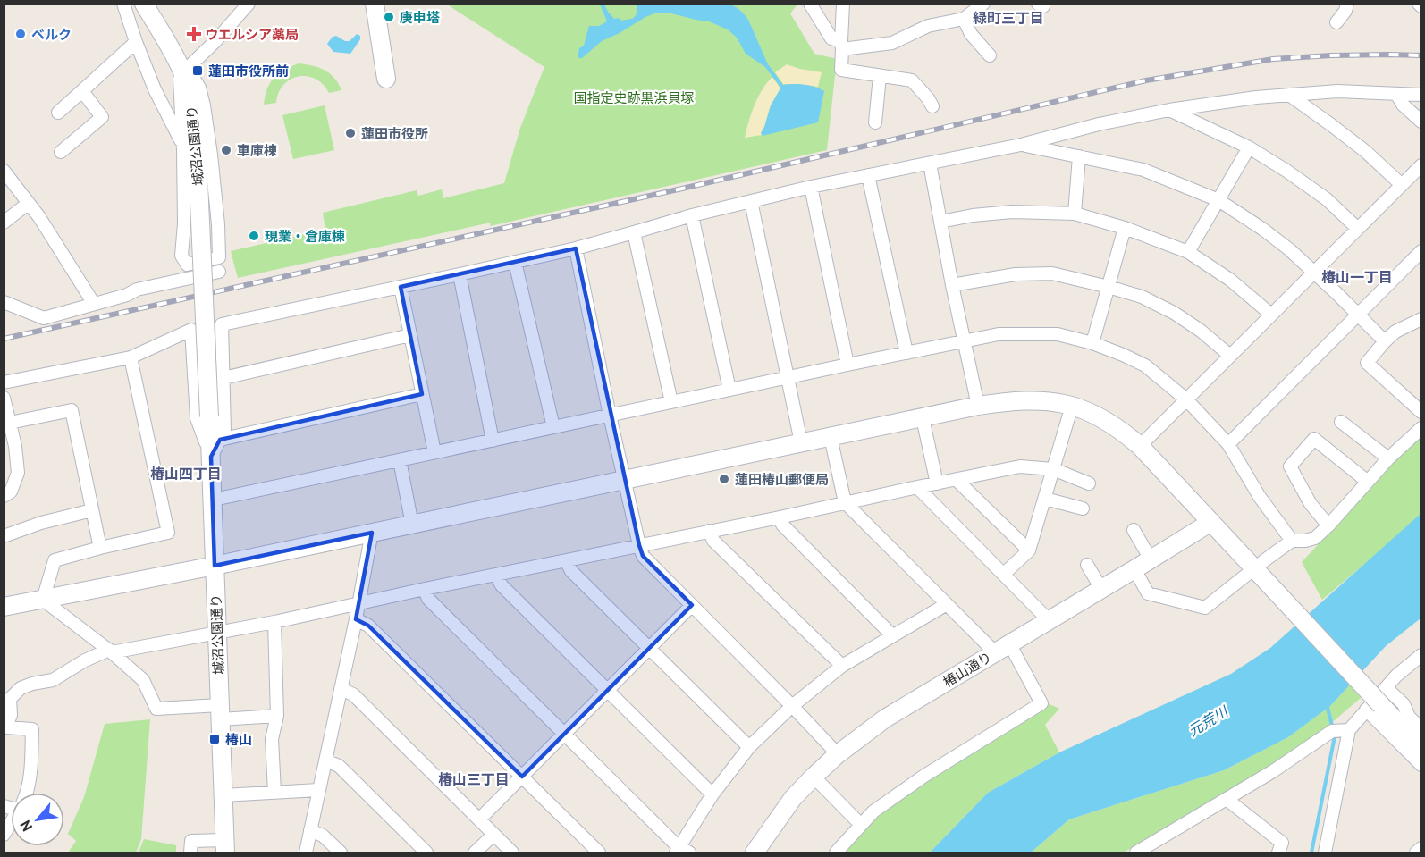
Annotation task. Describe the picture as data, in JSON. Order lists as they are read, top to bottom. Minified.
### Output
{"streets":{"street":["城沼公園通り","椿山通り"]},"districts":["緑町三丁目","椿山一丁目","椿山四丁目","椿山三丁目"],"water":["元荒川"],"parks":["国指定史跡黒浜貝塚"],"places":{"other":["庚申塔","ベルク","蓮田市役所","車庫棟","現業・倉庫棟","蓮田椿山郵便局"],"health":["ウエルシア薬局"],"transit":["蓮田市役所前","椿山"]},"north":"bottom left"}
